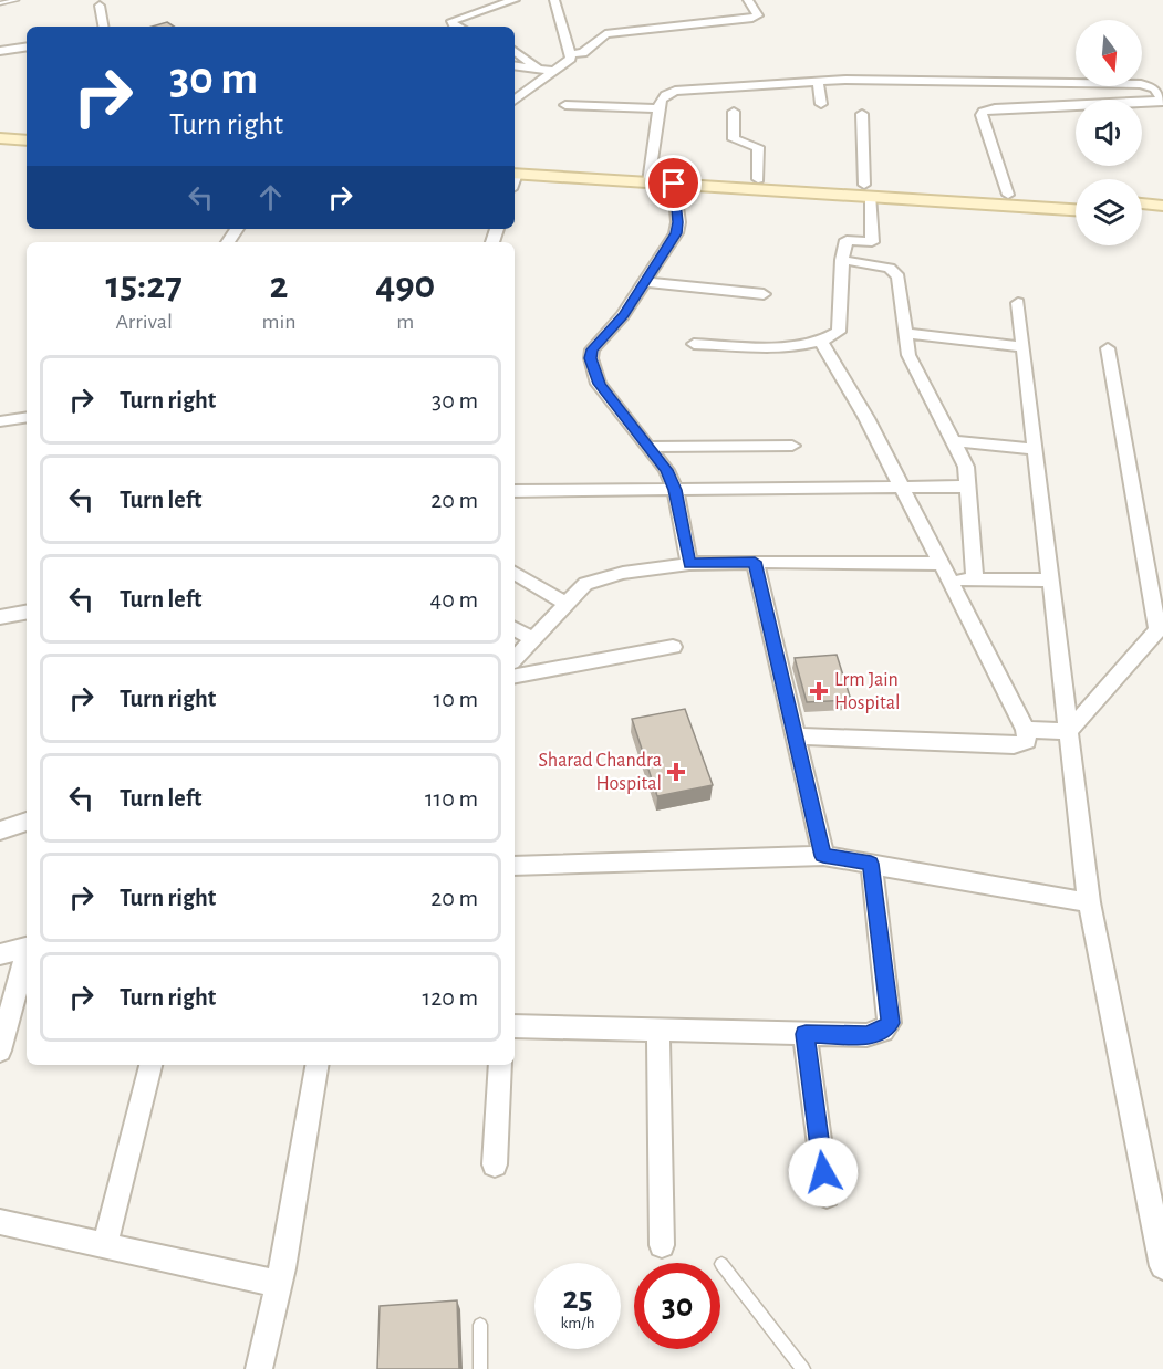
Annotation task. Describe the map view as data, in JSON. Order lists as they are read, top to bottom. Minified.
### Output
{"places":{"health":["Lrm Jain Hospital","Sharad Chandra Hospital"]},"north":"bottom","page":{"turn":["30 m","Turn right"],"eta":["15:27","Arrival","2","min","490","m"],"list":[{"name":"Turn right","value":"30 m"},{"name":"Turn left","value":"20 m"},{"name":"Turn left","value":"40 m"},{"name":"Turn right","value":"10 m"},{"name":"Turn left","value":"110 m"},{"name":"Turn right","value":"20 m"},{"name":"Turn right","value":"120 m"}],"speed":"25 km/h","limit":"30"}}
